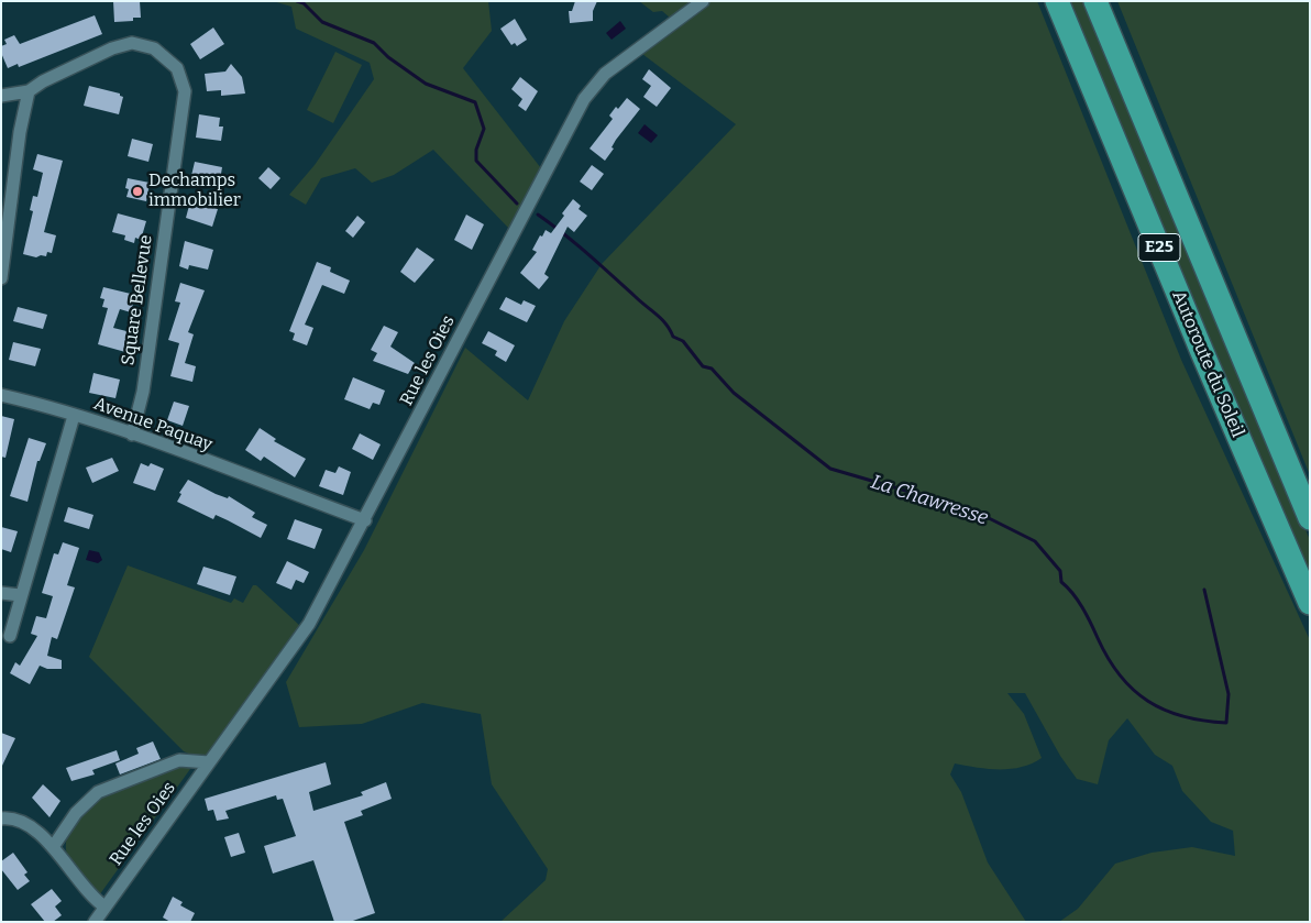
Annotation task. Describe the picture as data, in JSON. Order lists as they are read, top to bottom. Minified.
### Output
{"streets":{"highway":["E25","Autoroute du Soleil"],"street":["Square Bellevue","Rue les Oies","Avenue Paquay"]},"crossings":[["Square Bellevue","Avenue Paquay"],["Rue les Oies","Avenue Paquay"]],"water":["La Chawresse"],"places":["Dechamps immobilier"]}
